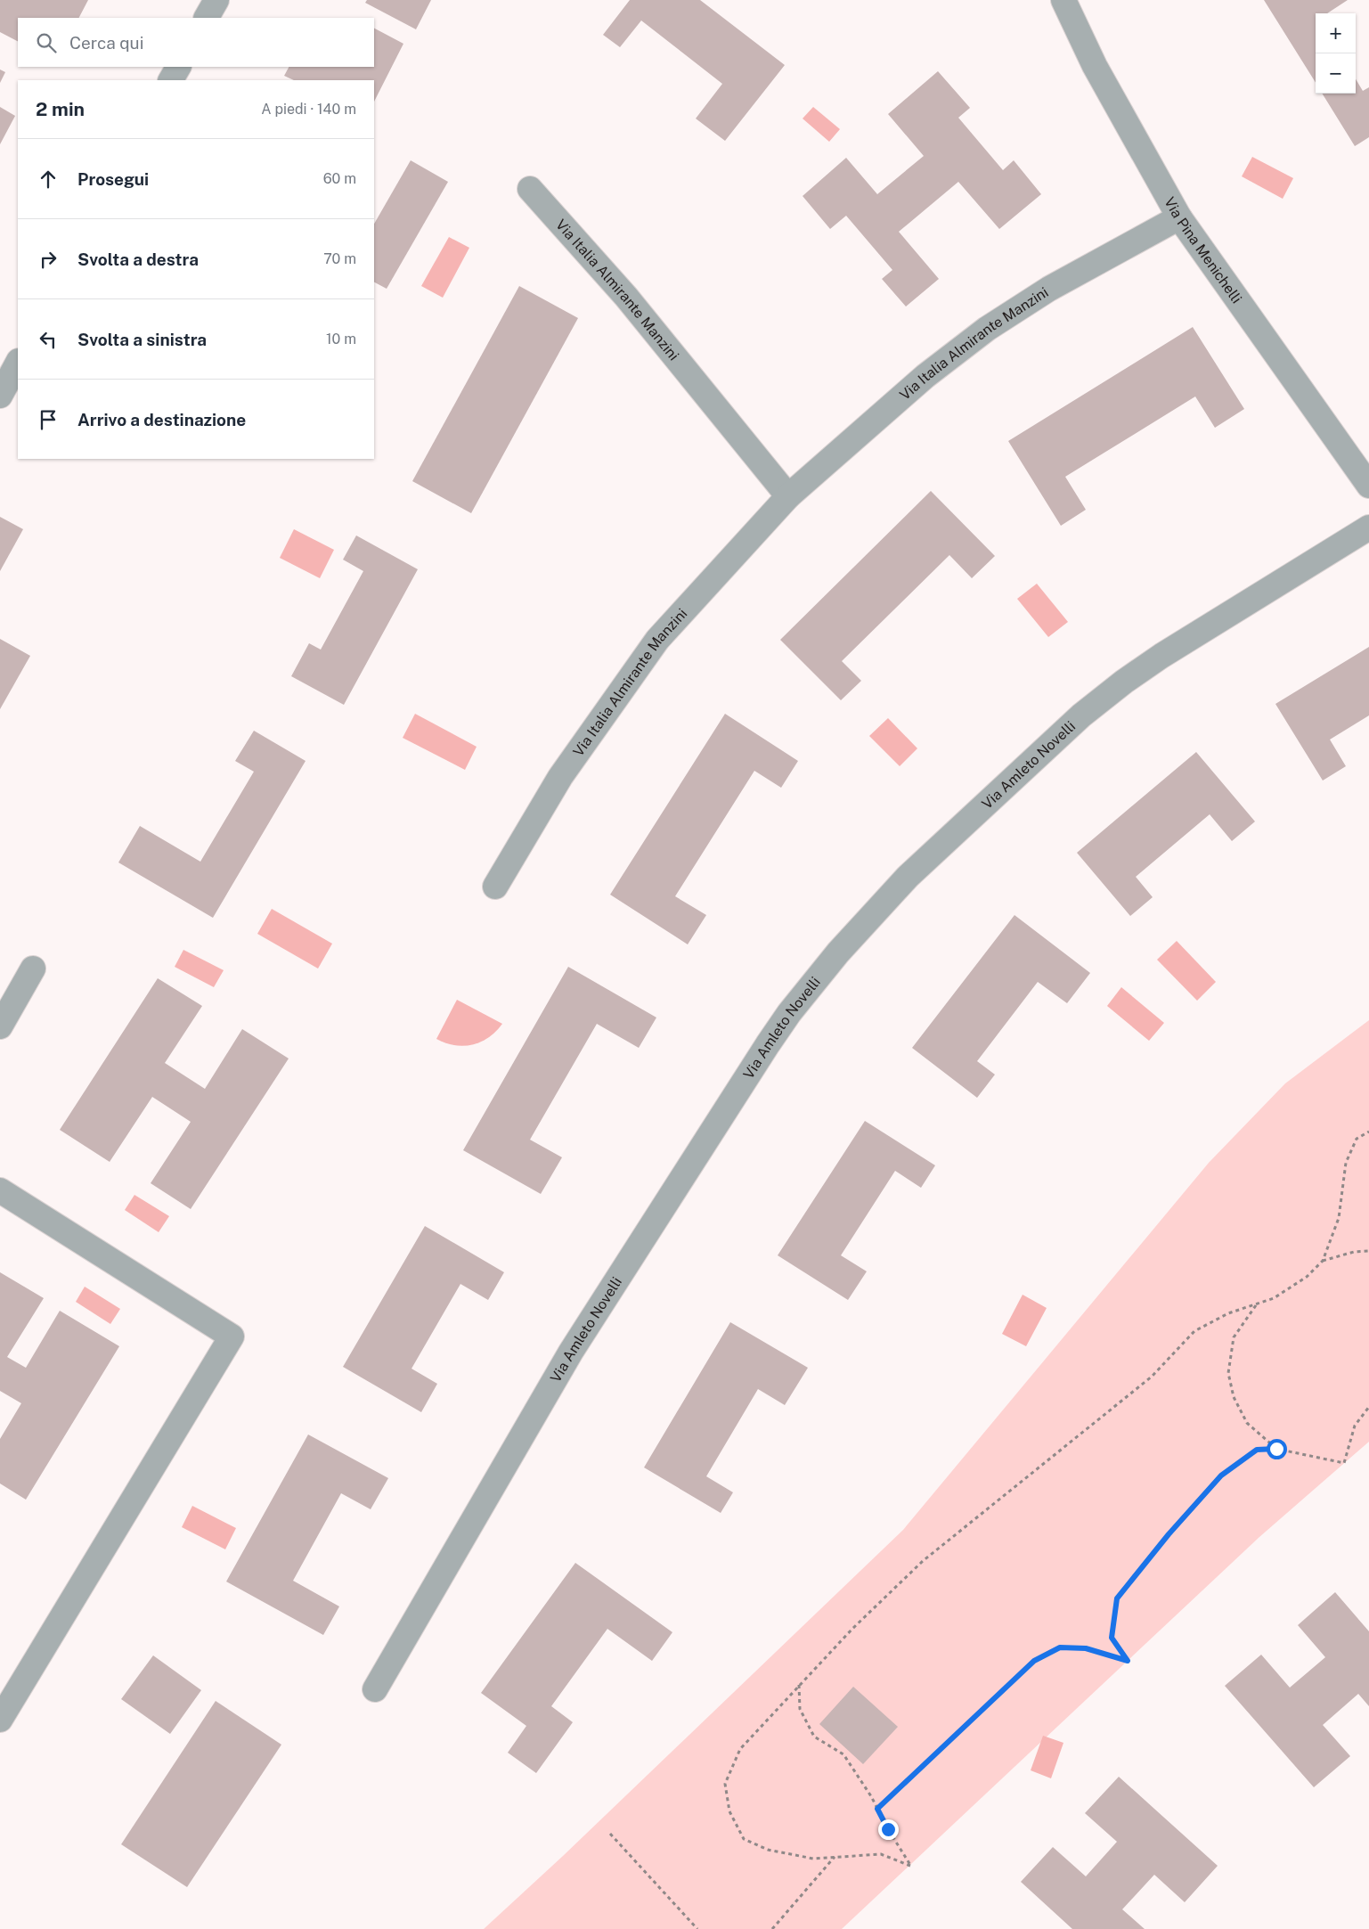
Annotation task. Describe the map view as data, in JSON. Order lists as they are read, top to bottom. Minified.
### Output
{"streets":{"street":["Via Pina Menichelli","Via Italia Almirante Manzini","Via Amleto Novelli"]},"crossings":[["Via Pina Menichelli","Via Italia Almirante Manzini"]],"page":{"map_buttons":["+","−"],"search":"Cerca qui","heading":["2 min","A piedi · 140 m"],"list":[["Prosegui","60 m"],["Svolta a destra","70 m"],["Svolta a sinistra","10 m"],"Arrivo a destinazione"]}}
